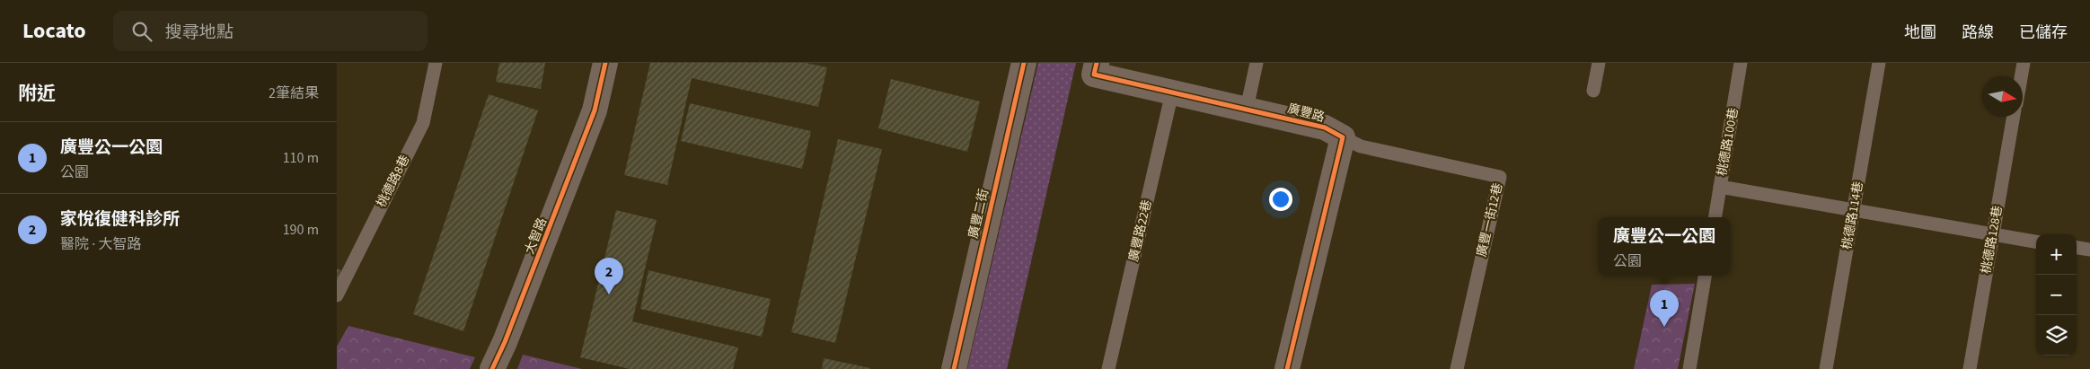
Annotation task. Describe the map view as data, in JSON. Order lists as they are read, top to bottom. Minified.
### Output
{"streets":{"street":["廣豐路","廣豐二街","大智路"],"lane":["桃德路100巷","桃德路8巷","桃德路114巷","廣豐一街12巷","廣豐路22巷","桃德路128巷"]},"crossings":[["廣豐路","廣豐一街12巷"],["廣豐路","廣豐路22巷"]],"north":"right","page":{"header":"Locato","search":"搜尋地點","nav":["地圖","路線","已儲存"],"heading":["附近","2筆結果"],"list":[{"mark":"1","name":"廣豐公一公園","note":"公園","value":"110 m"},{"mark":"2","name":"家悅復健科診所","note":"醫院 · 大智路","value":"190 m"}],"popup":["廣豐公一公園","公園"],"map_buttons":["+","−"],"pins":["2","1"]}}
